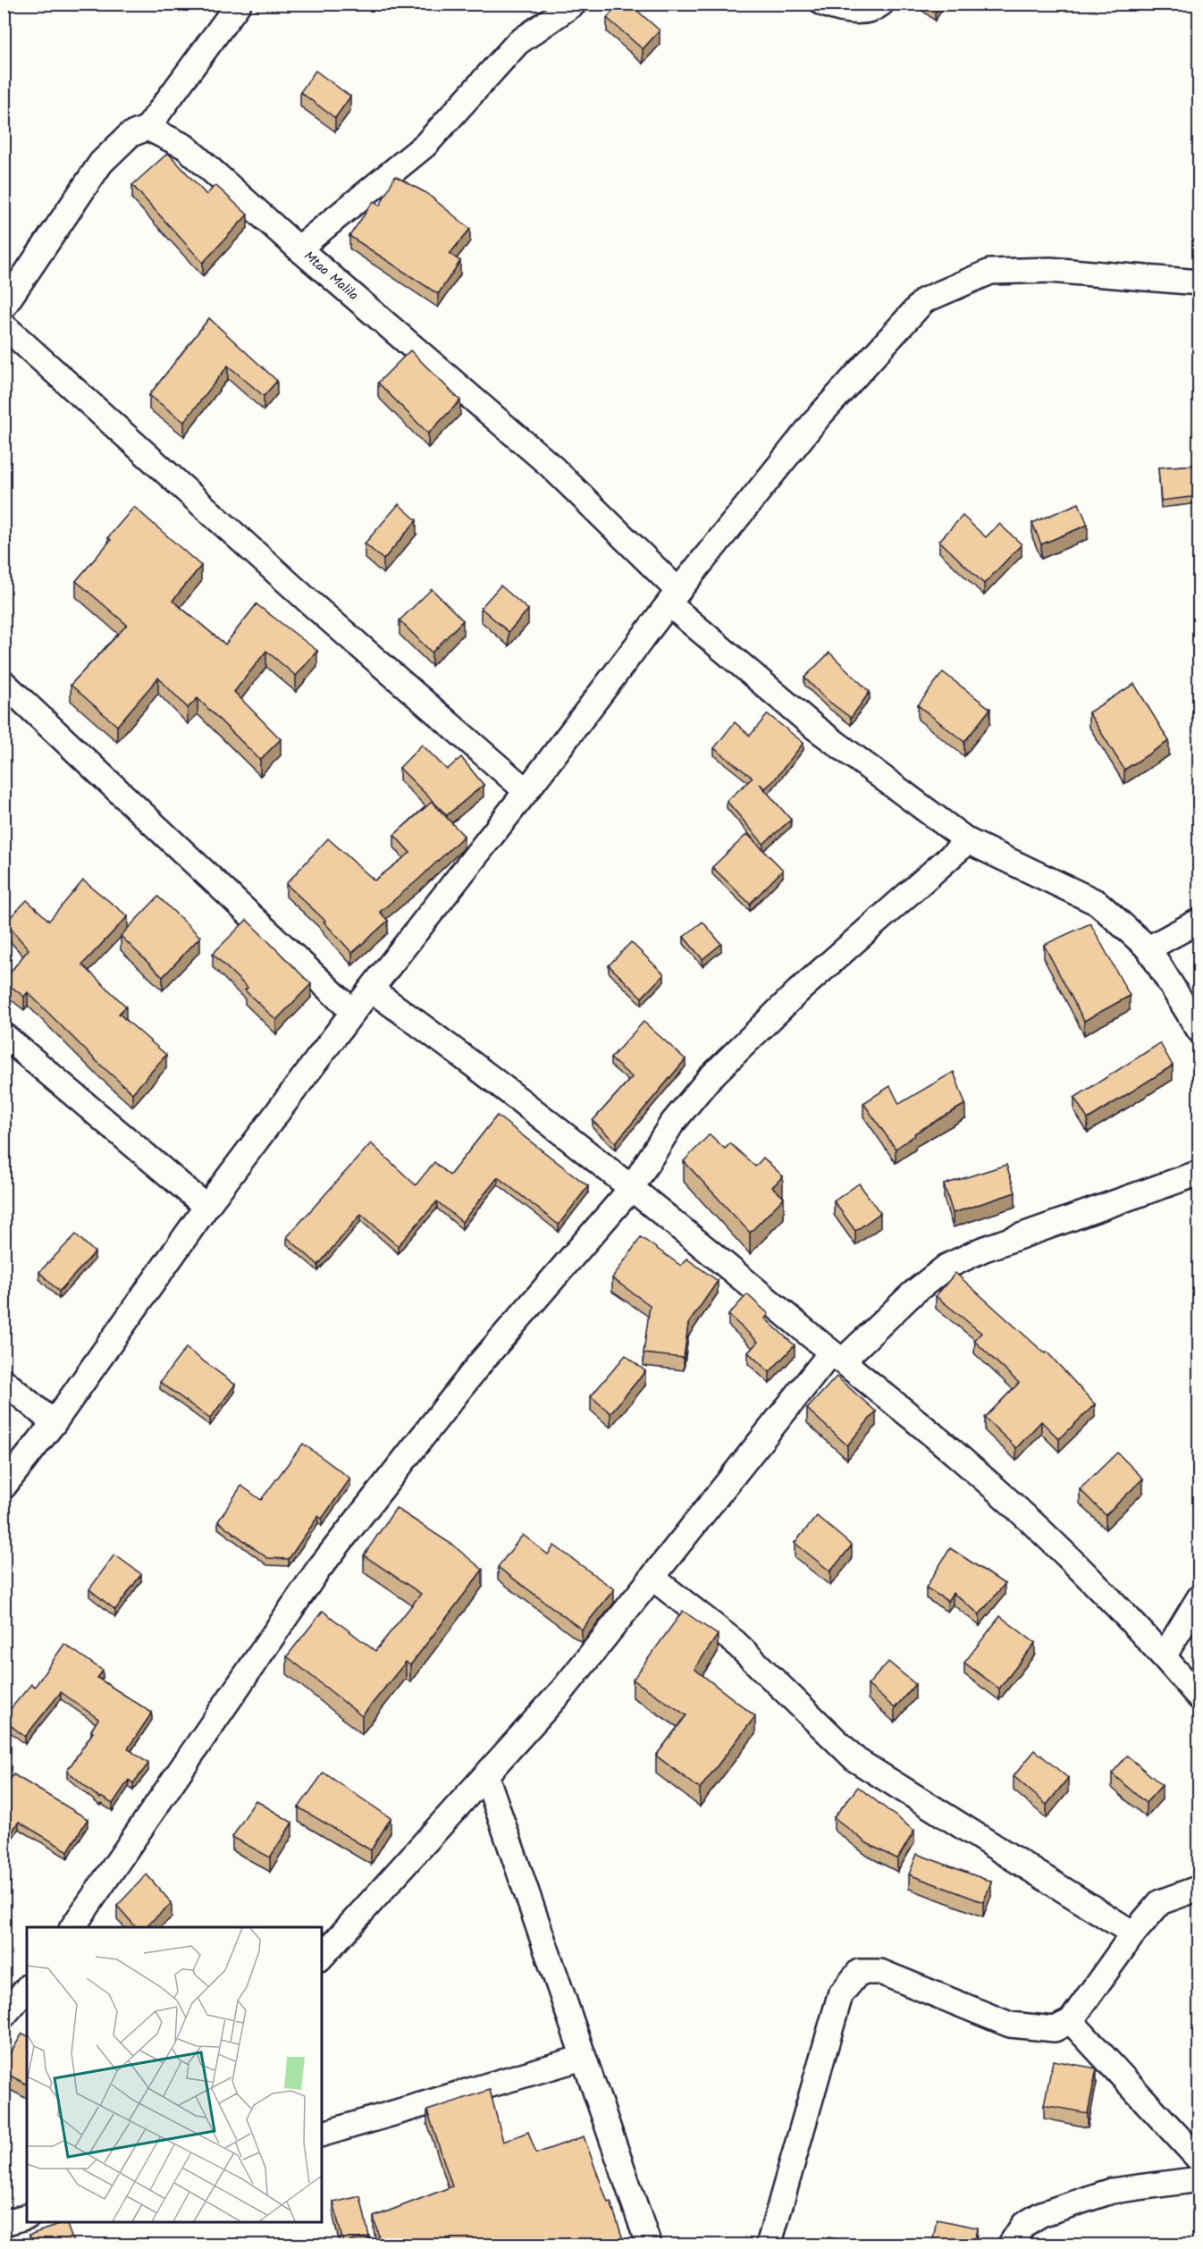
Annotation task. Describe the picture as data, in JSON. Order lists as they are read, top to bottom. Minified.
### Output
{"streets":{"street":["Mtaa Malila"]}}
